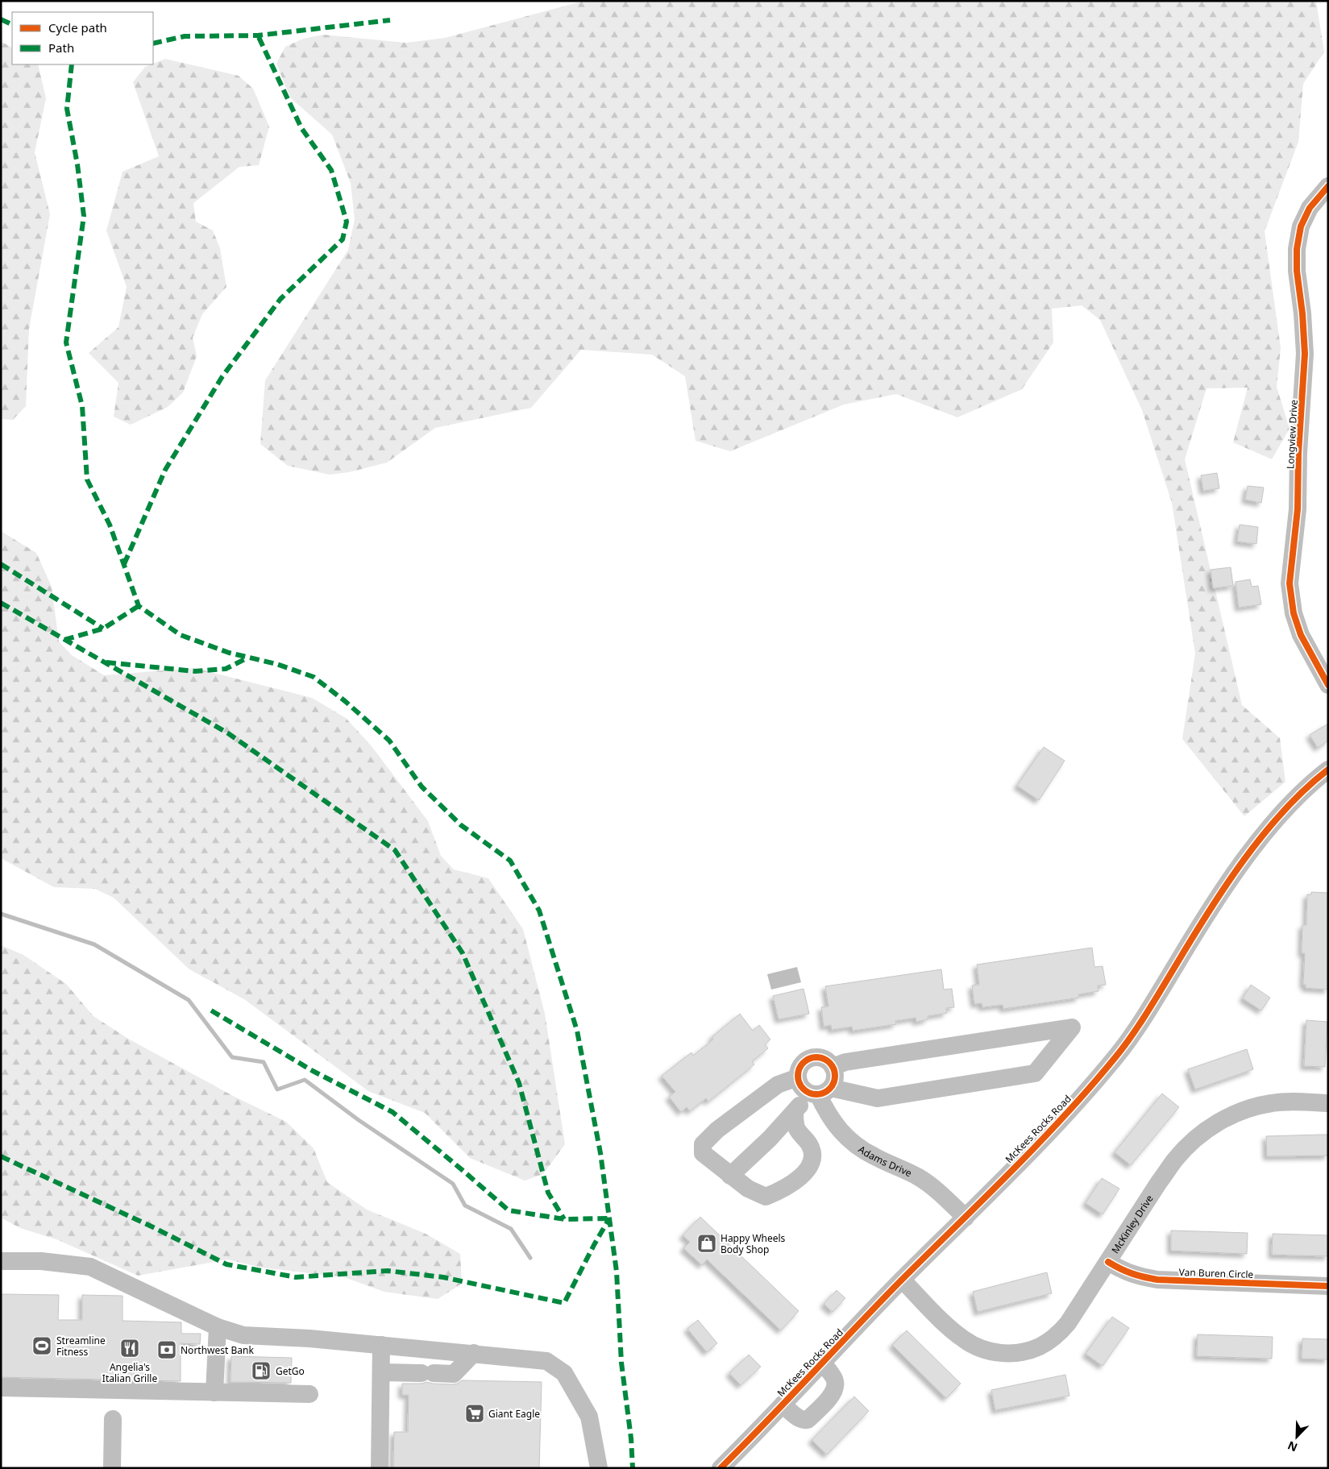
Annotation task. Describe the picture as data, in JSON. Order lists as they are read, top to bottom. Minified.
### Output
{"streets":{"street":["Longview Drive","McKees Rocks Road","Adams Drive","McKinley Drive","Van Buren Circle"]},"crossings":[["McKees Rocks Road","Adams Drive"],["McKees Rocks Road","McKinley Drive"],["McKinley Drive","Van Buren Circle"]],"places":{"shop":["Happy Wheels Body Shop"],"sports":["Streamline Fitness"],"restaurant":["Angelia's Italian Grille"],"bank":["Northwest Bank"],"fuel station":["GetGo"],"supermarket":["Giant Eagle"]},"legend":["Cycle path","Path"],"north":"bottom left"}
